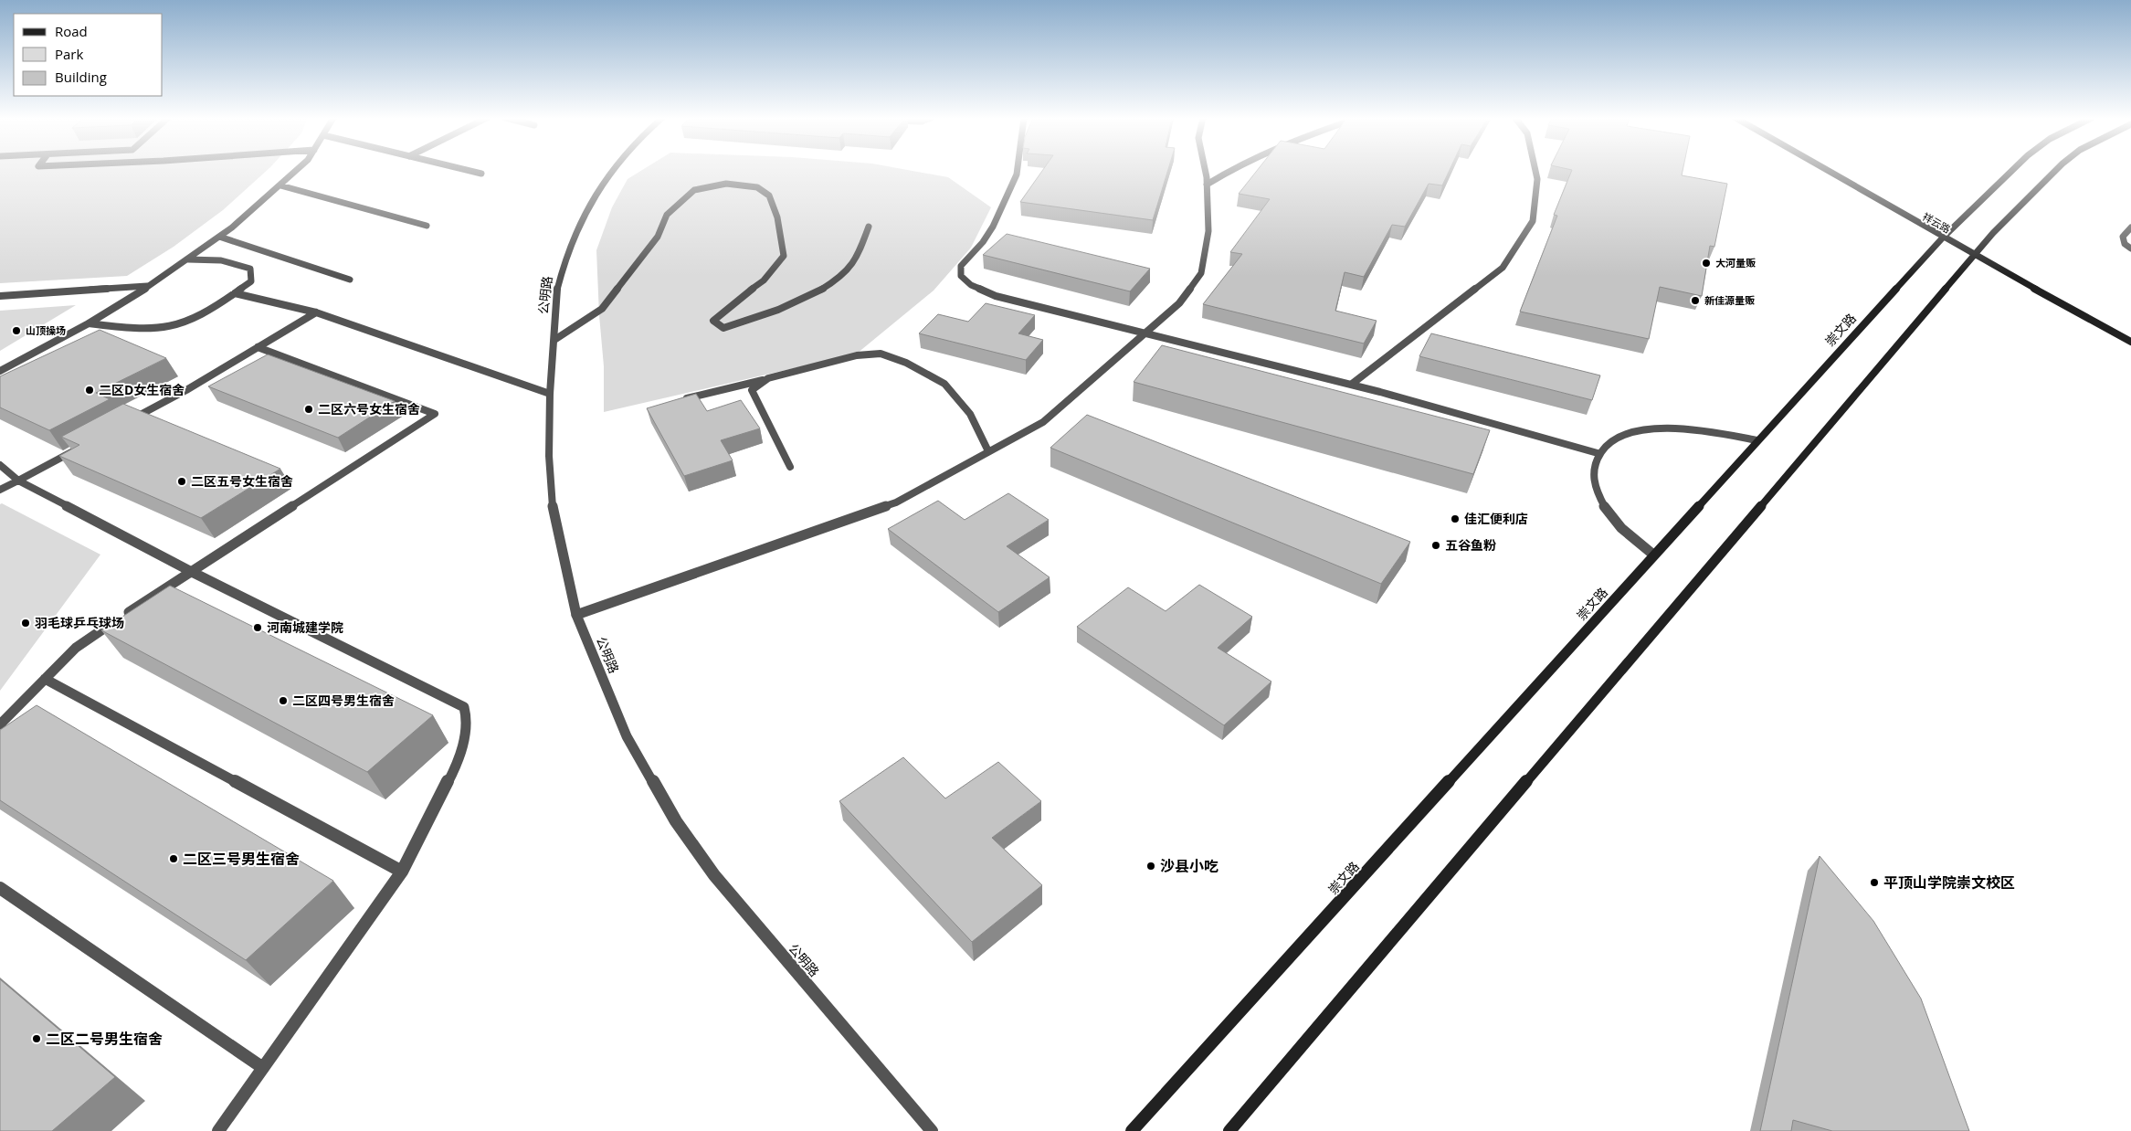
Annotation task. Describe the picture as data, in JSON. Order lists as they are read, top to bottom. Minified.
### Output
{"streets":{"main road":["祥云路","崇文路"],"street":["公明路"]},"crossings":[["祥云路","崇文路"]],"places":["大河量贩","新佳源量贩","山顶操场","二区D女生宿舍","二区六号女生宿舍","二区五号女生宿舍","佳汇便利店","五谷鱼粉","羽毛球乒乓球场","河南城建学院","二区四号男生宿舍","二区三号男生宿舍","沙县小吃","平顶山学院崇文校区","二区二号男生宿舍"],"legend":["Road","Park","Building"]}
